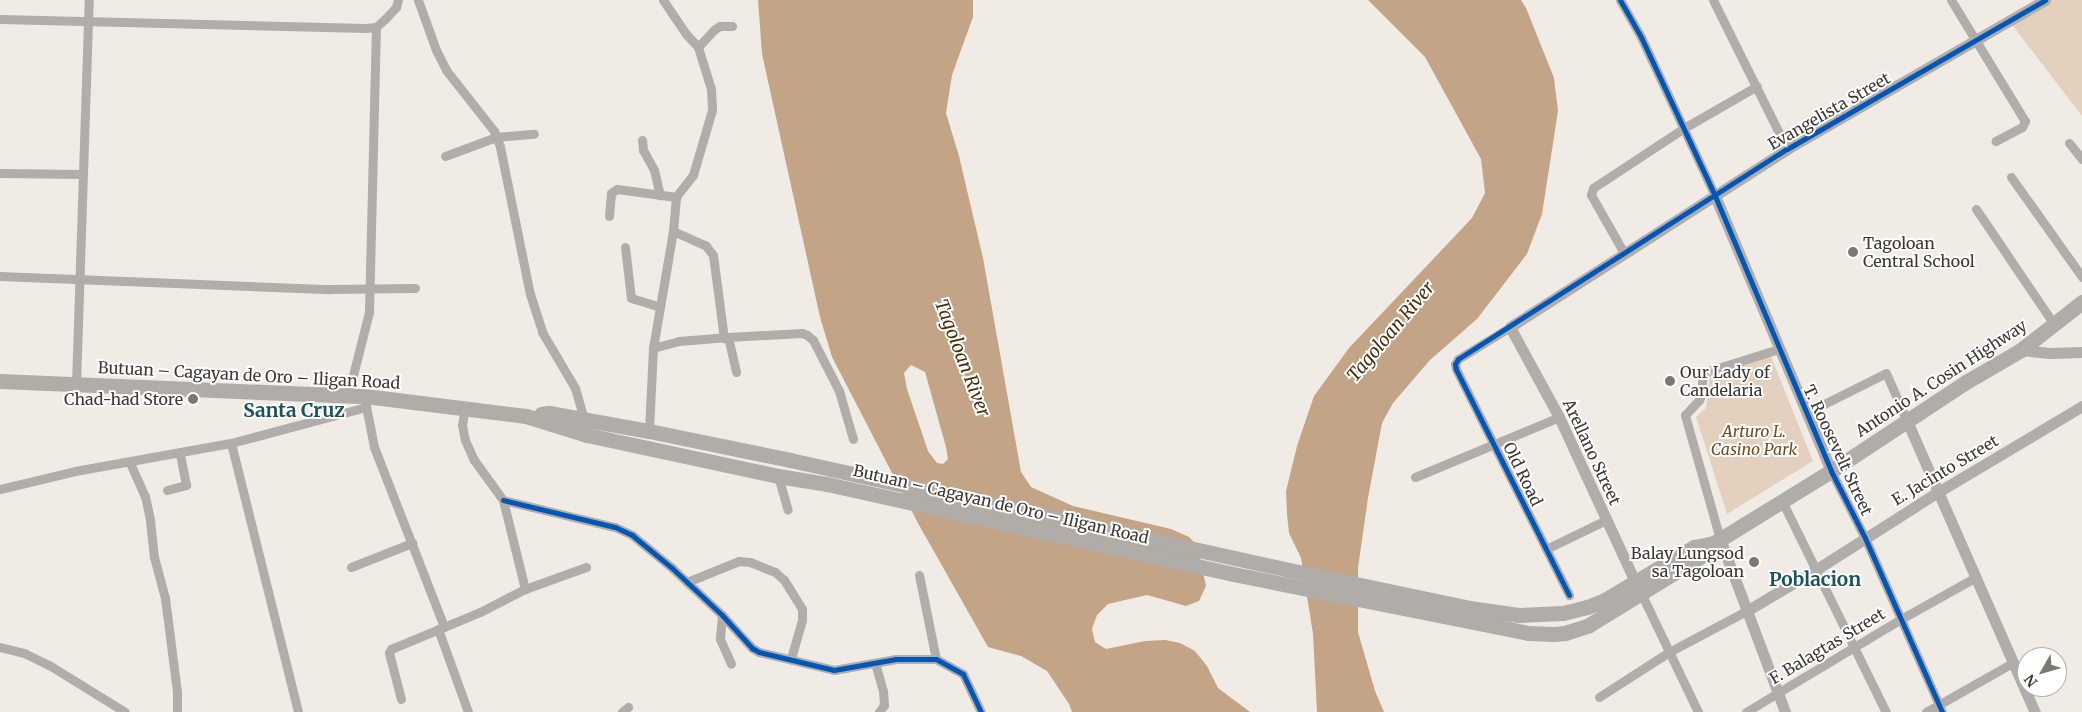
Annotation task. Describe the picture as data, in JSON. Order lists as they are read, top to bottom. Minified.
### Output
{"streets":{"highway":["Butuan – Cagayan de Oro – Iligan Road","Antonio A. Cosin Highway"],"street":["Evangelista Street","T. Roosevelt Street","Arellano Street","E. Jacinto Street","Old Road","F. Balagtas Street"]},"crossings":[["Evangelista Street","T. Roosevelt Street"],["Evangelista Street","Arellano Street"],["Evangelista Street","Old Road"],["Butuan – Cagayan de Oro – Iligan Road","Antonio A. Cosin Highway"],["Antonio A. Cosin Highway","T. Roosevelt Street"],["Antonio A. Cosin Highway","Arellano Street"],["T. Roosevelt Street","E. Jacinto Street"],["T. Roosevelt Street","F. Balagtas Street"]],"districts":["Santa Cruz","Poblacion"],"water":["Tagoloan River"],"parks":["Arturo L. Casino Park"],"places":["Tagoloan Central School","Our Lady of Candelaria","Chad-had Store","Balay Lungsod sa Tagoloan"],"north":"bottom left"}
